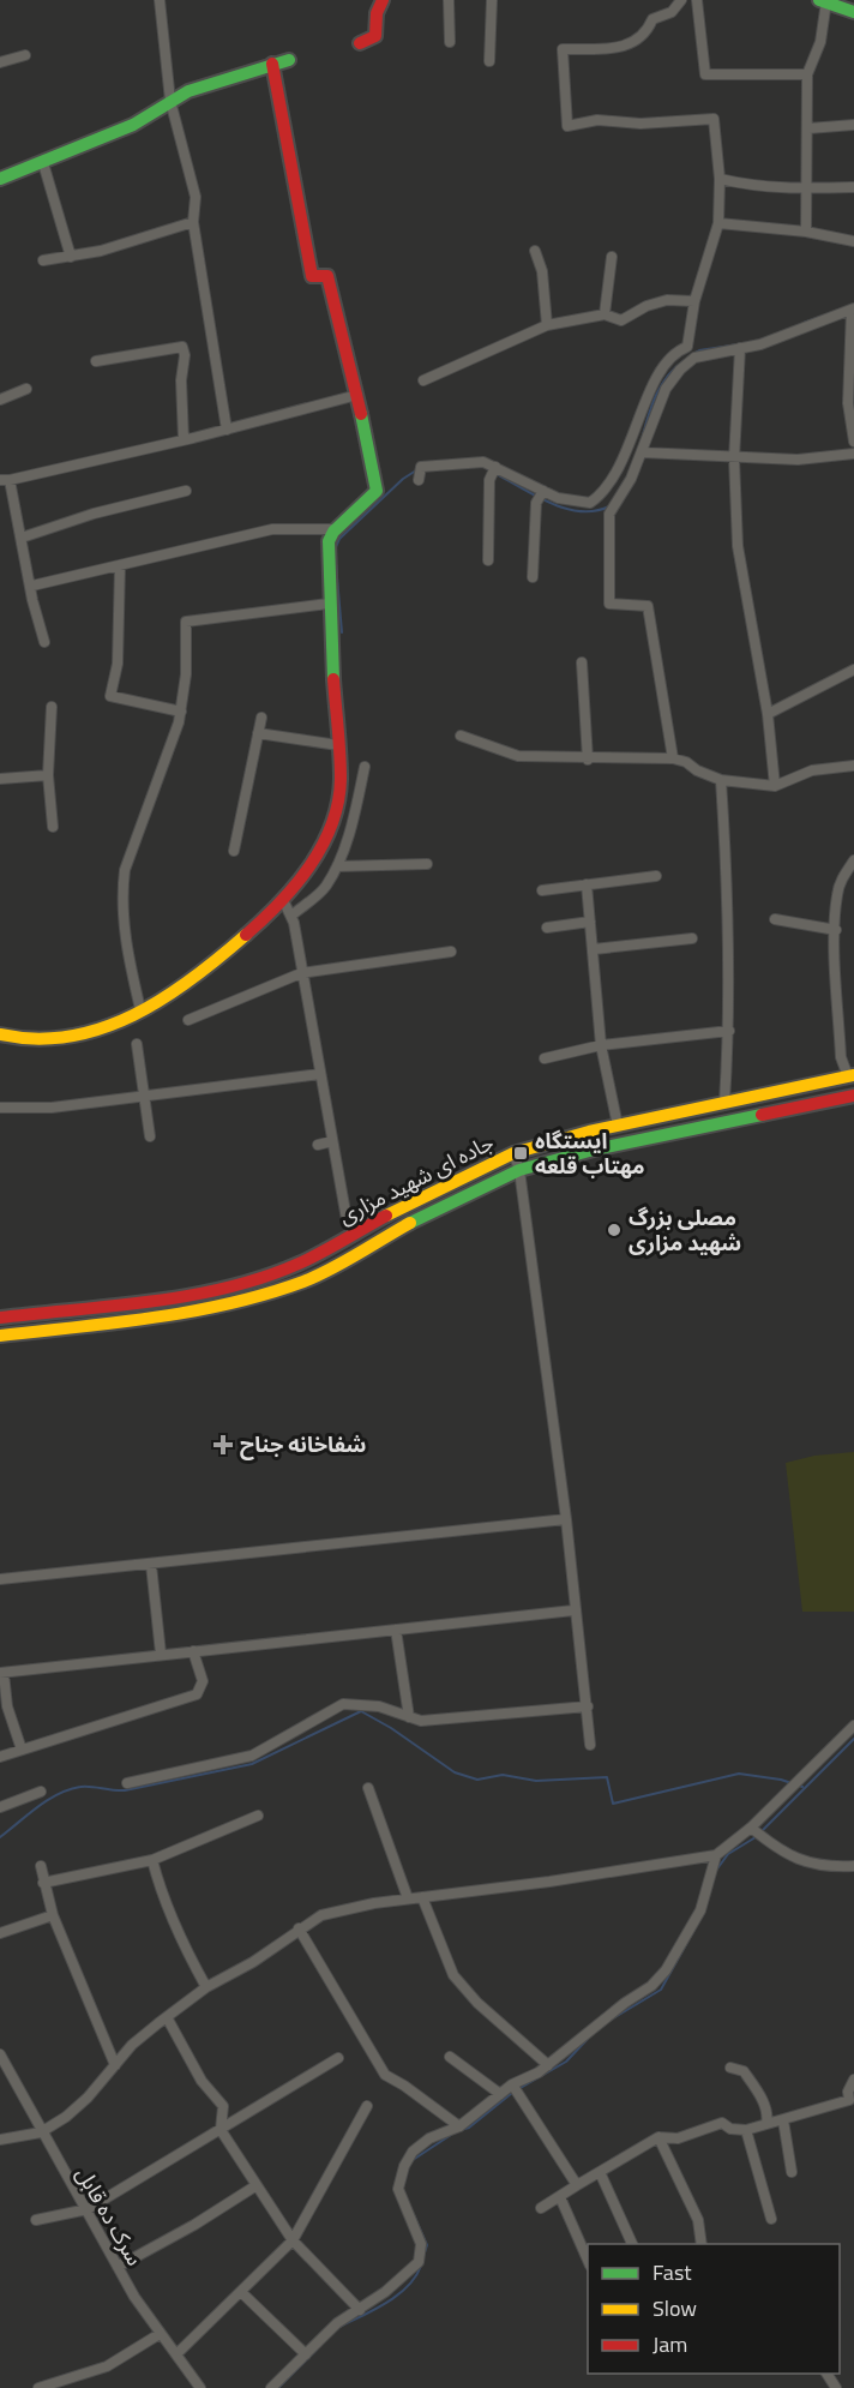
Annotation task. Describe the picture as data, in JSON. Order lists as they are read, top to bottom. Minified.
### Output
{"streets":{"main road":["جاده ای شهید مزاری"],"street":["سرک ده قابل"]},"places":{"transit":["ایستگاه مهتاب قلعه"],"other":["مصلی بزرگ شهید مزاری"],"health":["شفاخانه جناح"]},"legend":["Fast","Slow","Jam"]}
